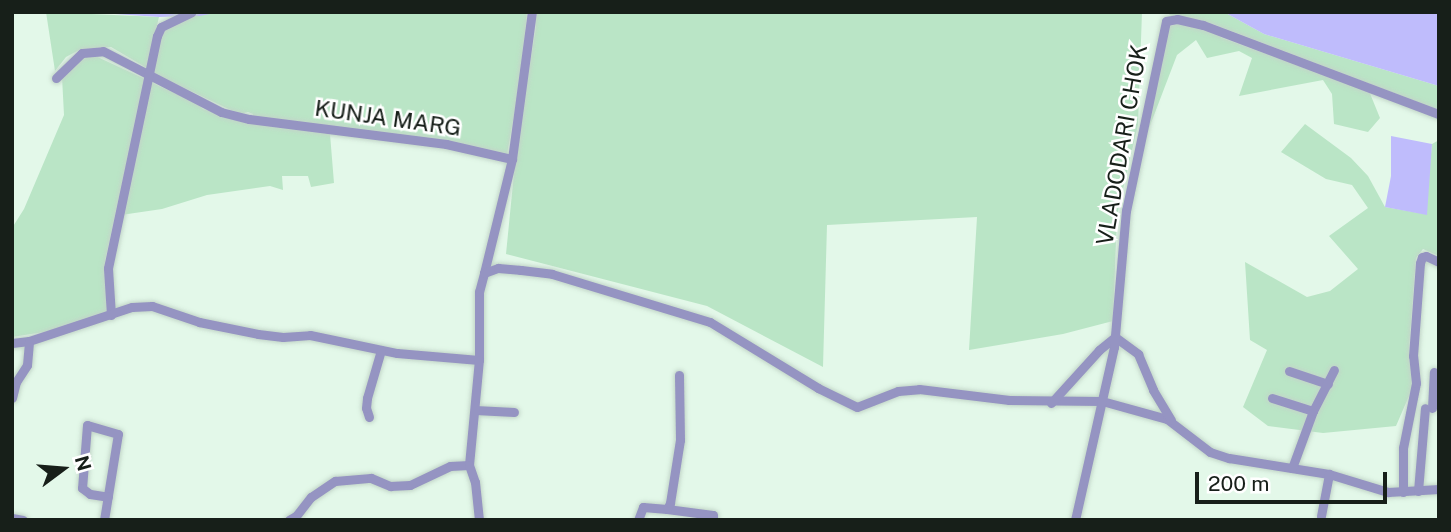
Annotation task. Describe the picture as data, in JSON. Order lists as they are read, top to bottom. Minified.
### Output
{"streets":{"street":["KUNJA MARG","VLADODARI CHOK"]},"scale_bar":"200 m","north":"right"}
